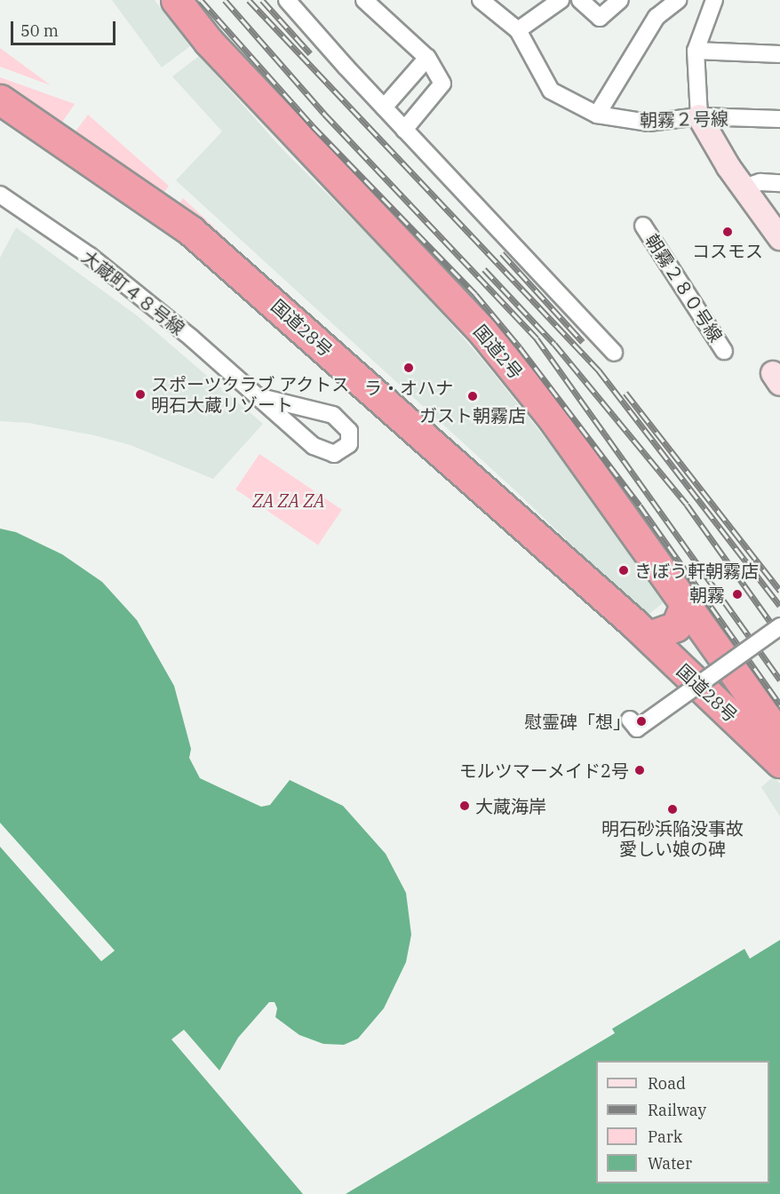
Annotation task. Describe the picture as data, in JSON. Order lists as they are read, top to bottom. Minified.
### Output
{"streets":{"highway":["国道28号","国道2号"],"street":["朝霧２号線","朝霧２８０号線","大蔵町４８号線"]},"crossings":[["国道28号","国道2号"]],"parks":["ZA ZA ZA"],"places":["コスモス","ラ・オハナ","スポーツクラブ アクトス 明石大蔵リゾート","ガスト朝霧店","きぼう軒朝霧店","朝霧","慰霊碑「想」","モルツマーメイド2号","大蔵海岸","明石砂浜陥没事故 愛しい娘の碑"],"legend":["Road","Railway","Park","Water"],"scale_bar":"50 m"}
